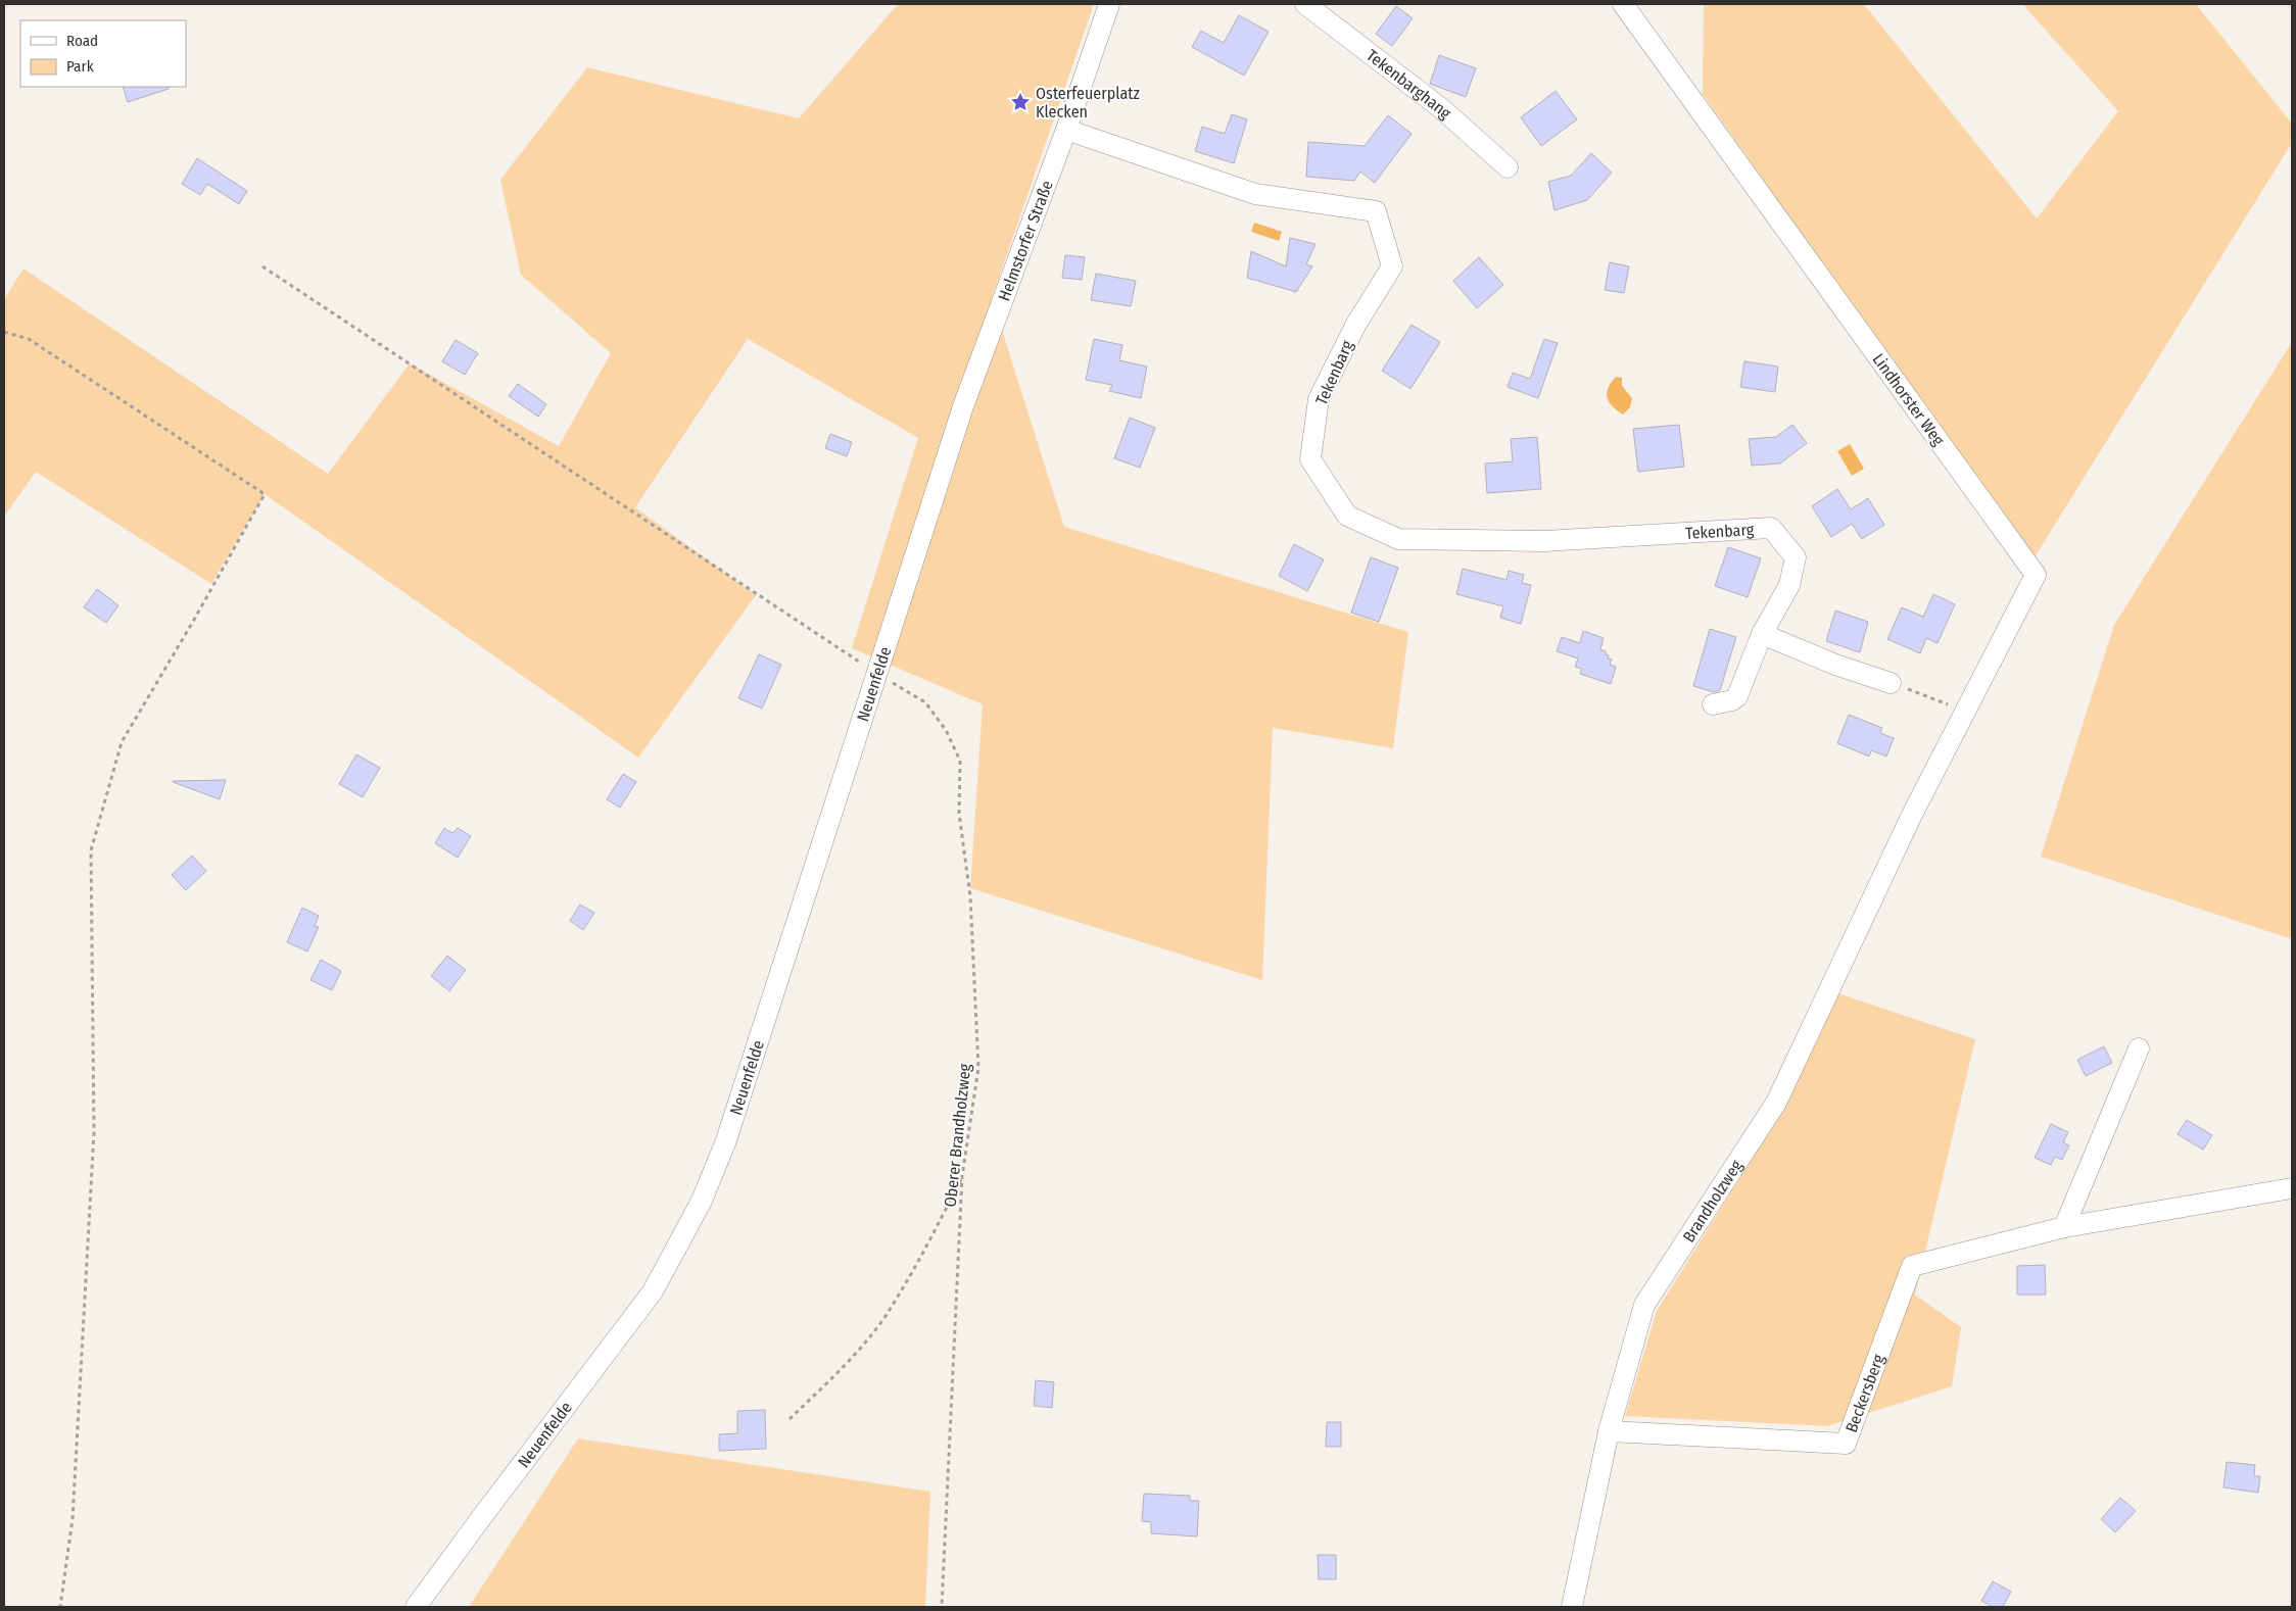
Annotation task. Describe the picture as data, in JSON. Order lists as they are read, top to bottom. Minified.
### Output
{"streets":{"street":["Tekenbarghang","Helmstorfer Straße","Tekenbarg","Lindhorster Weg","Neuenfelde","Brandholzweg","Beckersberg"],"path":["Oberer Brandholzweg"]},"crossings":[["Helmstorfer Straße","Tekenbarg"],["Helmstorfer Straße","Neuenfelde"],["Lindhorster Weg","Brandholzweg"],["Neuenfelde","Oberer Brandholzweg"],["Brandholzweg","Beckersberg"]],"places":{"place":["Osterfeuerplatz Klecken"]},"legend":["Road","Park"]}
